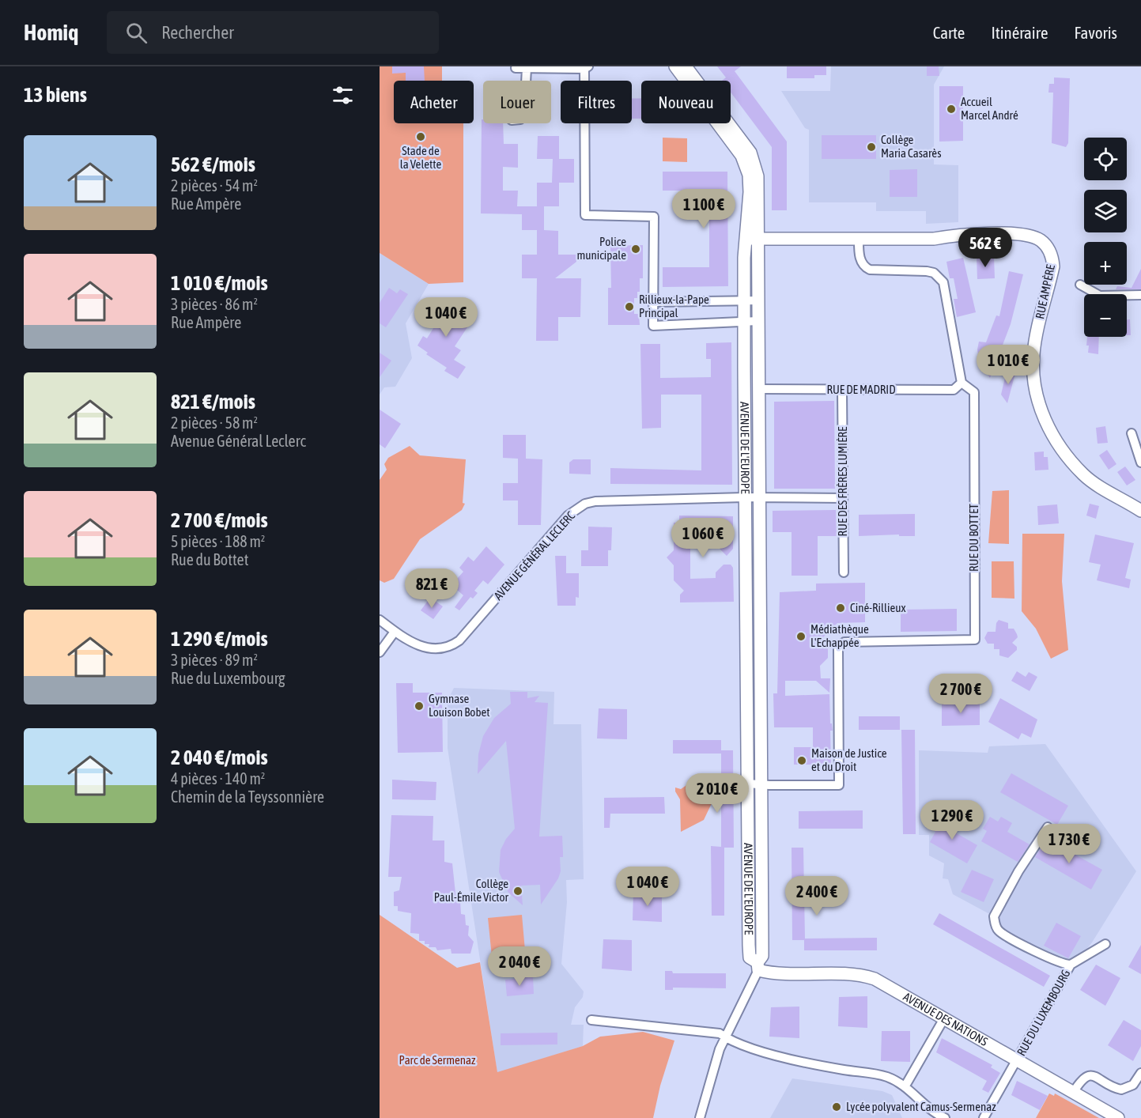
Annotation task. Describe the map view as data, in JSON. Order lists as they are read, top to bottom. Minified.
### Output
{"streets":{"street":["RUE AMPÈRE","RUE DE MADRID","AVENUE DE L'EUROPE","RUE DES FRÈRES LUMIÈRE","RUE DU BOTTET","AVENUE GÉNÉRAL LECLERC","RUE DU LUXEMBOURG","AVENUE DES NATIONS"]},"crossings":[["RUE AMPÈRE","AVENUE DE L'EUROPE"],["RUE AMPÈRE","RUE DU BOTTET"],["RUE DE MADRID","AVENUE DE L'EUROPE"],["RUE DE MADRID","RUE DES FRÈRES LUMIÈRE"],["RUE DE MADRID","RUE DU BOTTET"],["AVENUE DE L'EUROPE","RUE DU BOTTET"],["AVENUE DE L'EUROPE","AVENUE GÉNÉRAL LECLERC"],["AVENUE DE L'EUROPE","AVENUE DES NATIONS"],["RUE DES FRÈRES LUMIÈRE","AVENUE GÉNÉRAL LECLERC"],["RUE DU LUXEMBOURG","AVENUE DES NATIONS"]],"parks":["Parc de Sermenaz"],"places":["Accueil Marcel André","Stade de la Velette","Collège Maria Casarès","Police municipale","Rillieux-la-Pape Principal","Ciné-Rillieux","Médiathèque L'Echappée","Gymnase Louison Bobet","Maison de Justice et du Droit","Collège Paul-Émile Victor","Lycée polyvalent Camus-Sermenaz"],"page":{"header":"Homiq","search":"Rechercher","nav":["Carte","Itinéraire","Favoris"],"heading":"13 biens","chip":["Acheter","Louer","Filtres","Nouveau"],"list":[{"name":"562 €/mois","note":"2 pièces · 54 m² · Rue Ampère"},{"name":"1 010 €/mois","note":"3 pièces · 86 m² · Rue Ampère"},{"name":"821 €/mois","note":"2 pièces · 58 m² · Avenue Général Leclerc"},{"name":"2 700 €/mois","note":"5 pièces · 188 m² · Rue du Bottet"},{"name":"1 290 €/mois","note":"3 pièces · 89 m² · Rue du Luxembourg"},{"name":"2 040 €/mois","note":"4 pièces · 140 m² · Chemin de la Teyssonnière"}],"map_buttons":["+","−"],"price":["1 100 €","562 €","1 040 €","1 010 €","1 060 €","821 €","2 700 €","2 010 €","1 290 €","1 730 €","1 040 €","2 400 €","2 040 €"]}}
